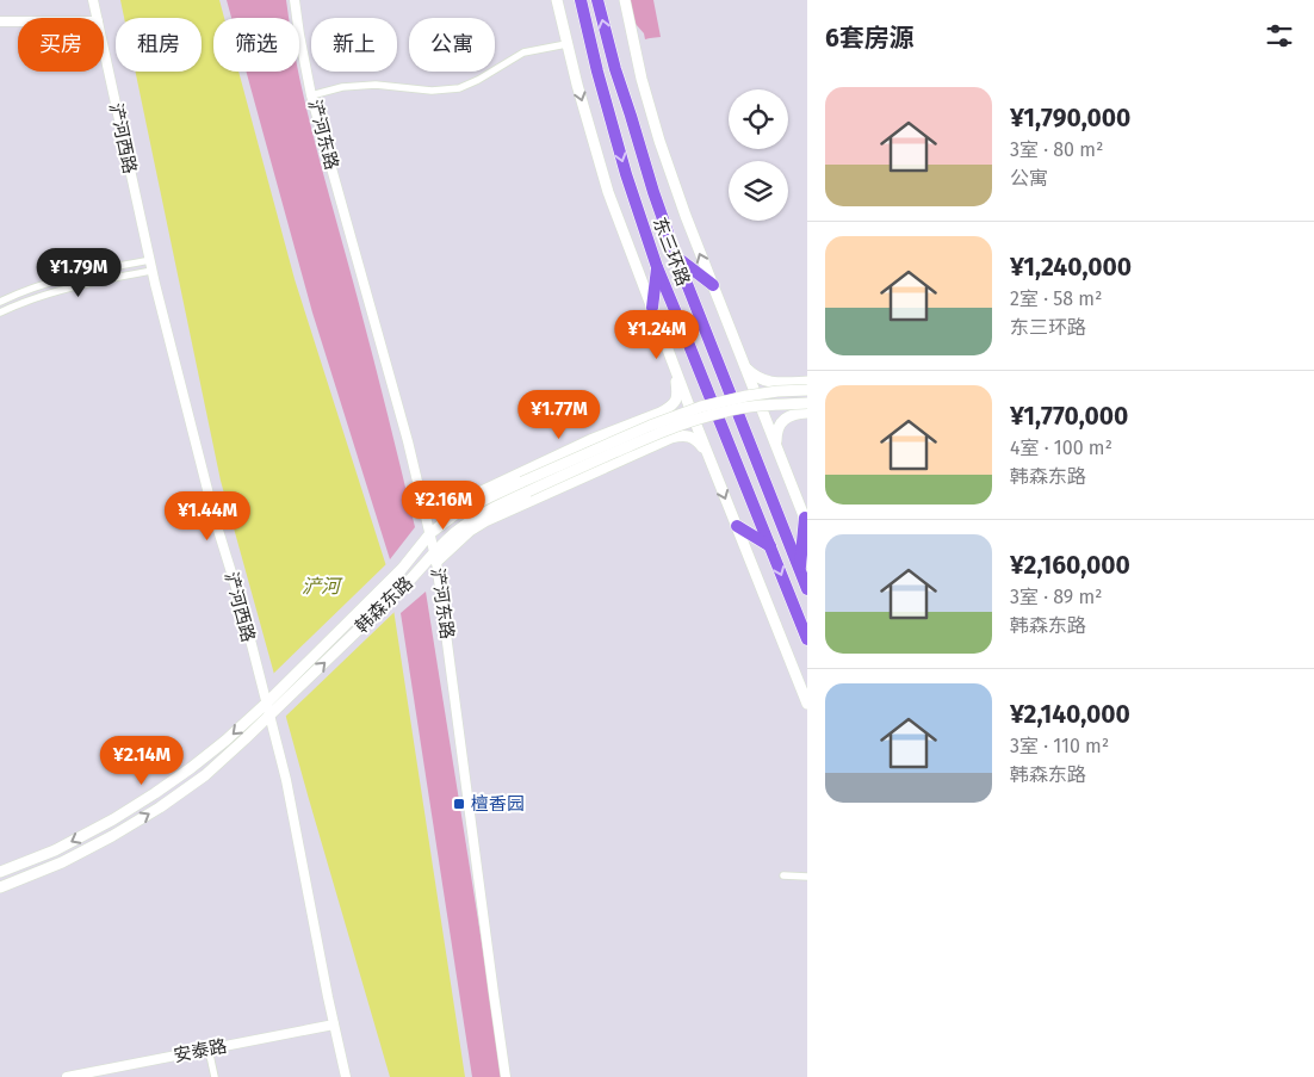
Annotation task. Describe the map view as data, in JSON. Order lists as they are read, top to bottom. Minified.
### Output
{"streets":{"highway":["东三环路"],"main road":["韩森东路"],"street":["浐河东路","浐河西路","安泰路"]},"crossings":[["浐河东路","韩森东路"],["浐河西路","韩森东路"],["浐河西路","安泰路"]],"water":["浐河"],"places":{"transit":["檀香园"]},"page":{"heading":"6套房源","chip":["买房","租房","筛选","新上","公寓"],"list":[{"name":"¥1,790,000","note":"3室 · 80 m² · 公寓"},{"name":"¥1,240,000","note":"2室 · 58 m² · 东三环路"},{"name":"¥1,770,000","note":"4室 · 100 m² · 韩森东路"},{"name":"¥2,160,000","note":"3室 · 89 m² · 韩森东路"},{"name":"¥2,140,000","note":"3室 · 110 m² · 韩森东路"}],"price":["¥1.79M","¥1.24M","¥1.77M","¥2.16M","¥1.44M","¥2.14M"]}}
